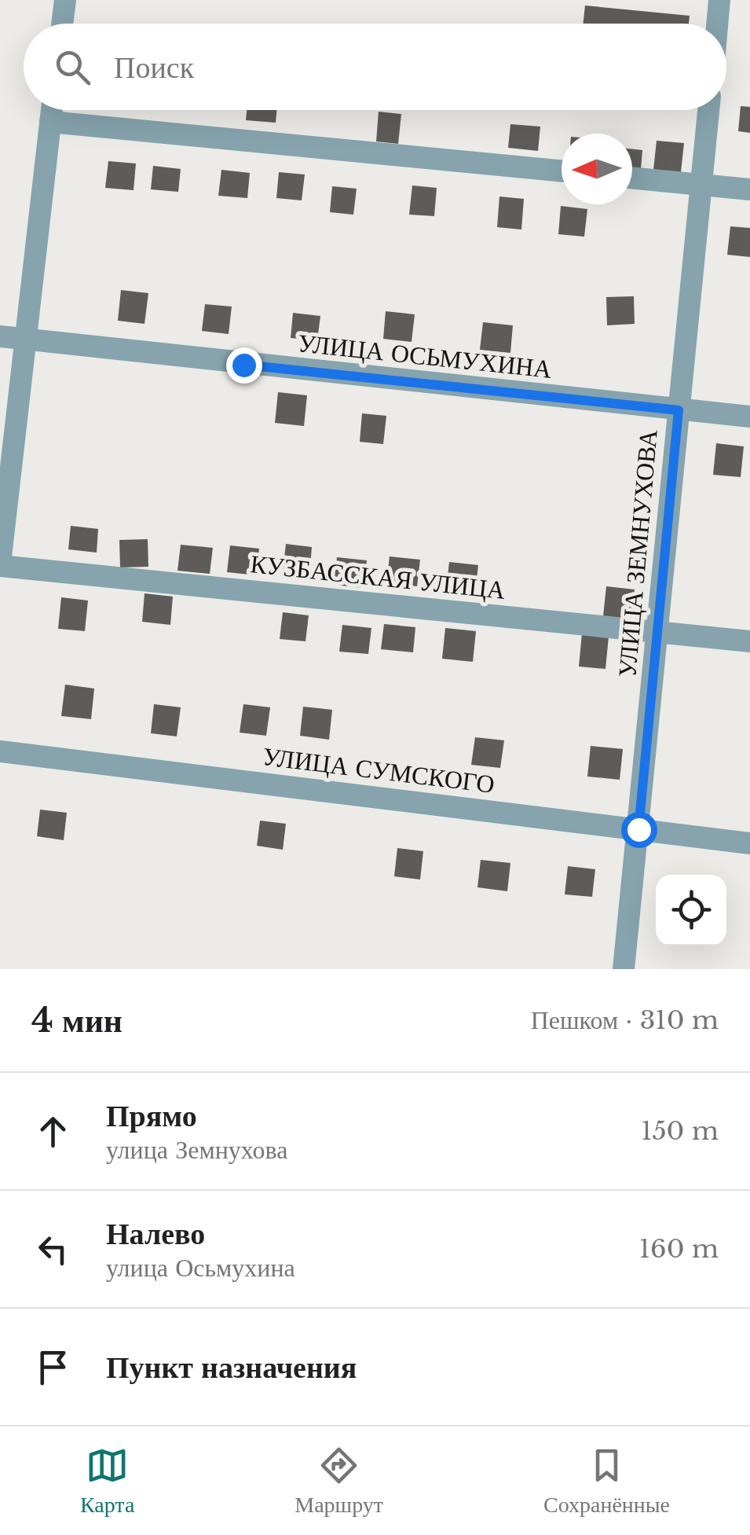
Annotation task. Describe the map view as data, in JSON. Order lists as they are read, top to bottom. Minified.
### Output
{"streets":{"street":["УЛИЦА ОСЬМУХИНА","УЛИЦА ЗЕМНУХОВА","КУЗБАССКАЯ УЛИЦА","УЛИЦА СУМСКОГО"]},"crossings":[["УЛИЦА ОСЬМУХИНА","УЛИЦА ЗЕМНУХОВА"],["УЛИЦА ЗЕМНУХОВА","КУЗБАССКАЯ УЛИЦА"],["УЛИЦА ЗЕМНУХОВА","УЛИЦА СУМСКОГО"]],"north":"left","page":{"search":"Поиск","heading":["4 мин","Пешком · 310 m"],"list":[["Прямо","улица Земнухова","150 m"],["Налево","улица Осьмухина","160 m"],"Пункт назначения"],"nav":["Карта","Маршрут","Сохранённые"]}}
